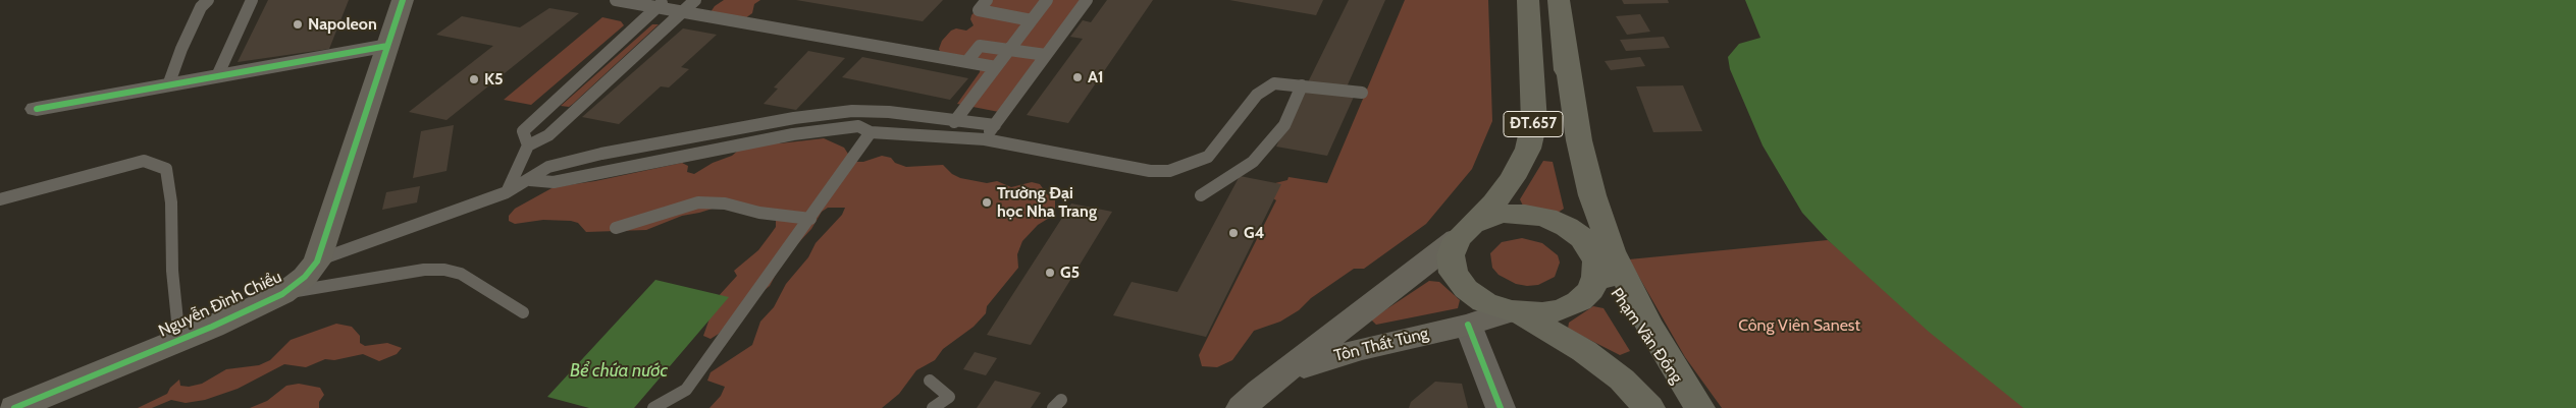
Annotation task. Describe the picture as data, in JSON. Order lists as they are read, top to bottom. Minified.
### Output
{"streets":{"main road":["ĐT.657","Phạm Văn Đồng"],"street":["Nguyễn Đình Chiểu","Tôn Thất Tùng"]},"crossings":[["ĐT.657","Phạm Văn Đồng"],["ĐT.657","Tôn Thất Tùng"],["Phạm Văn Đồng","Tôn Thất Tùng"]],"water":["Bể chứa nước"],"parks":["Công Viên Sanest"],"places":["Napoleon","A1","K5","Trường Đại học Nha Trang","G4","G5"]}
